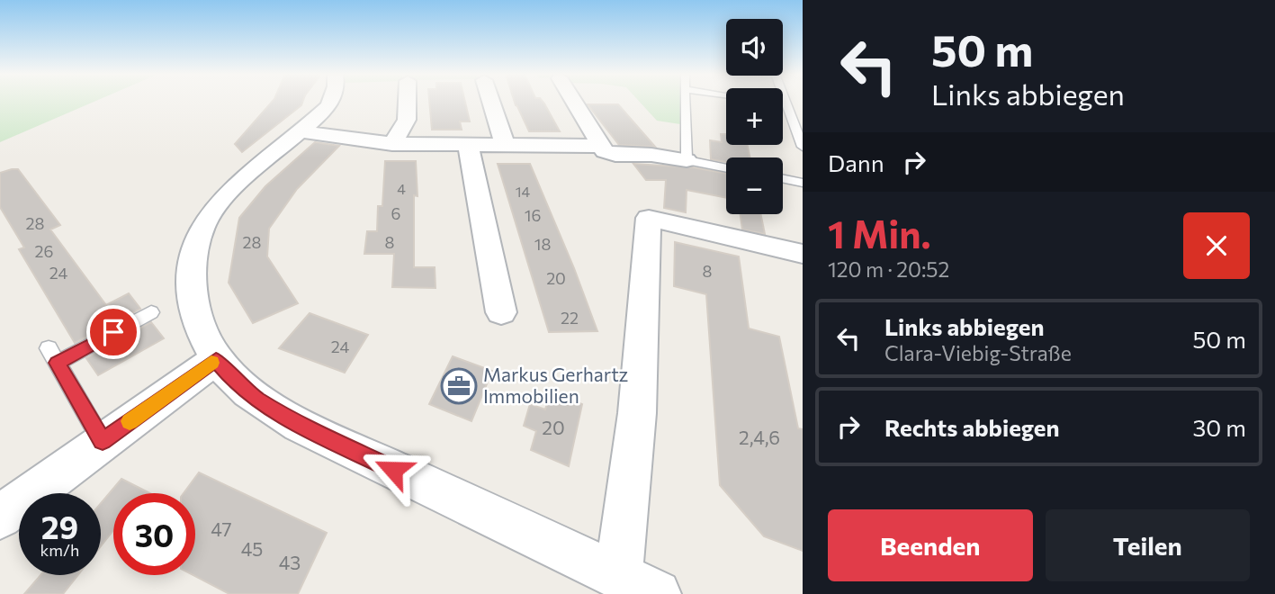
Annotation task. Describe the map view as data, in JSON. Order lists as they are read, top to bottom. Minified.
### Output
{"places":{"office":["Markus Gerhartz Immobilien"]},"house_numbers":["4","14","6","16","28","28","8","18","26","8","24","20","22","24","20","2,4,6","47","45","43"],"page":{"turn":["50 m","Links abbiegen"],"map_buttons":["+","−"],"then":"Dann","heading":["1 Min.","120 m · 20:52"],"list":[{"name":"Links abbiegen","note":"Clara-Viebig-Straße","value":"50 m"},{"name":"Rechts abbiegen","value":"30 m"}],"speed":"29 km/h","limit":"30","buttons":["Beenden","Teilen"]}}
